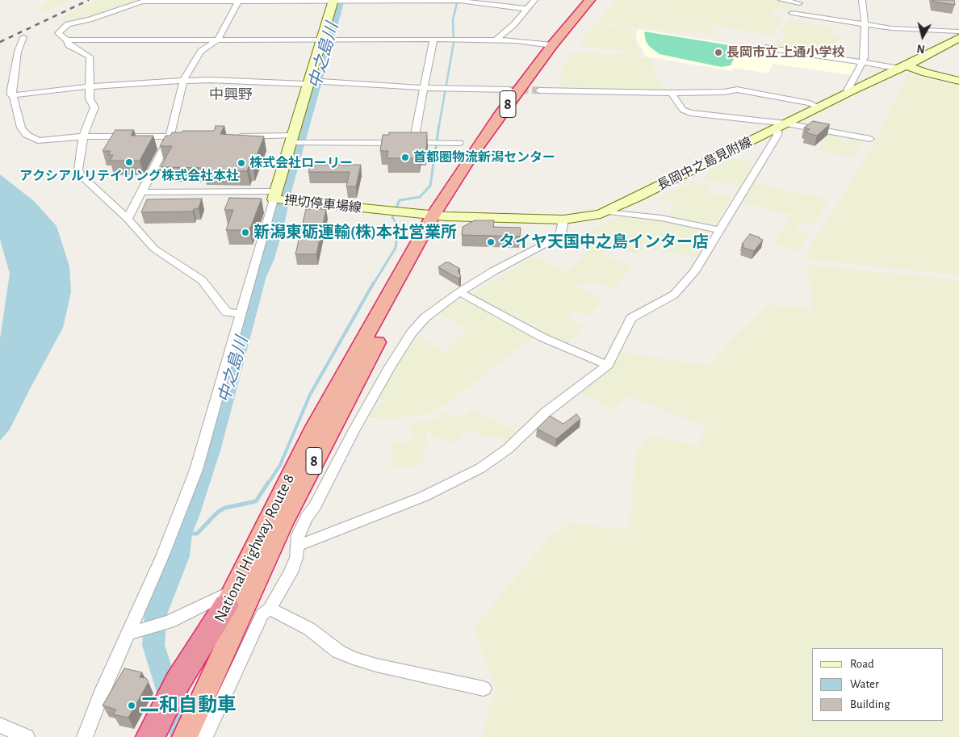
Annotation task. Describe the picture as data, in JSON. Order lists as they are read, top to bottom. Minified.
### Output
{"streets":{"highway":["8","National Highway Route 8"],"main road":["長岡中之島見附線","押切停車場線"]},"crossings":[["8","長岡中之島見附線"],["8","押切停車場線"],["8","National Highway Route 8"],["長岡中之島見附線","押切停車場線"],["長岡中之島見附線","National Highway Route 8"],["押切停車場線","National Highway Route 8"]],"districts":["中興野"],"water":["中之島川"],"places":["長岡市立 上通小学校","首都圏物流新潟センター","アクシアルリテイリング株式会社本社","株式会社ローリー","新潟東砺運輸(株)本社営業所","タイヤ天国中之島インター店","二和自動車"],"legend":["Road","Water","Building"],"north":"bottom"}
